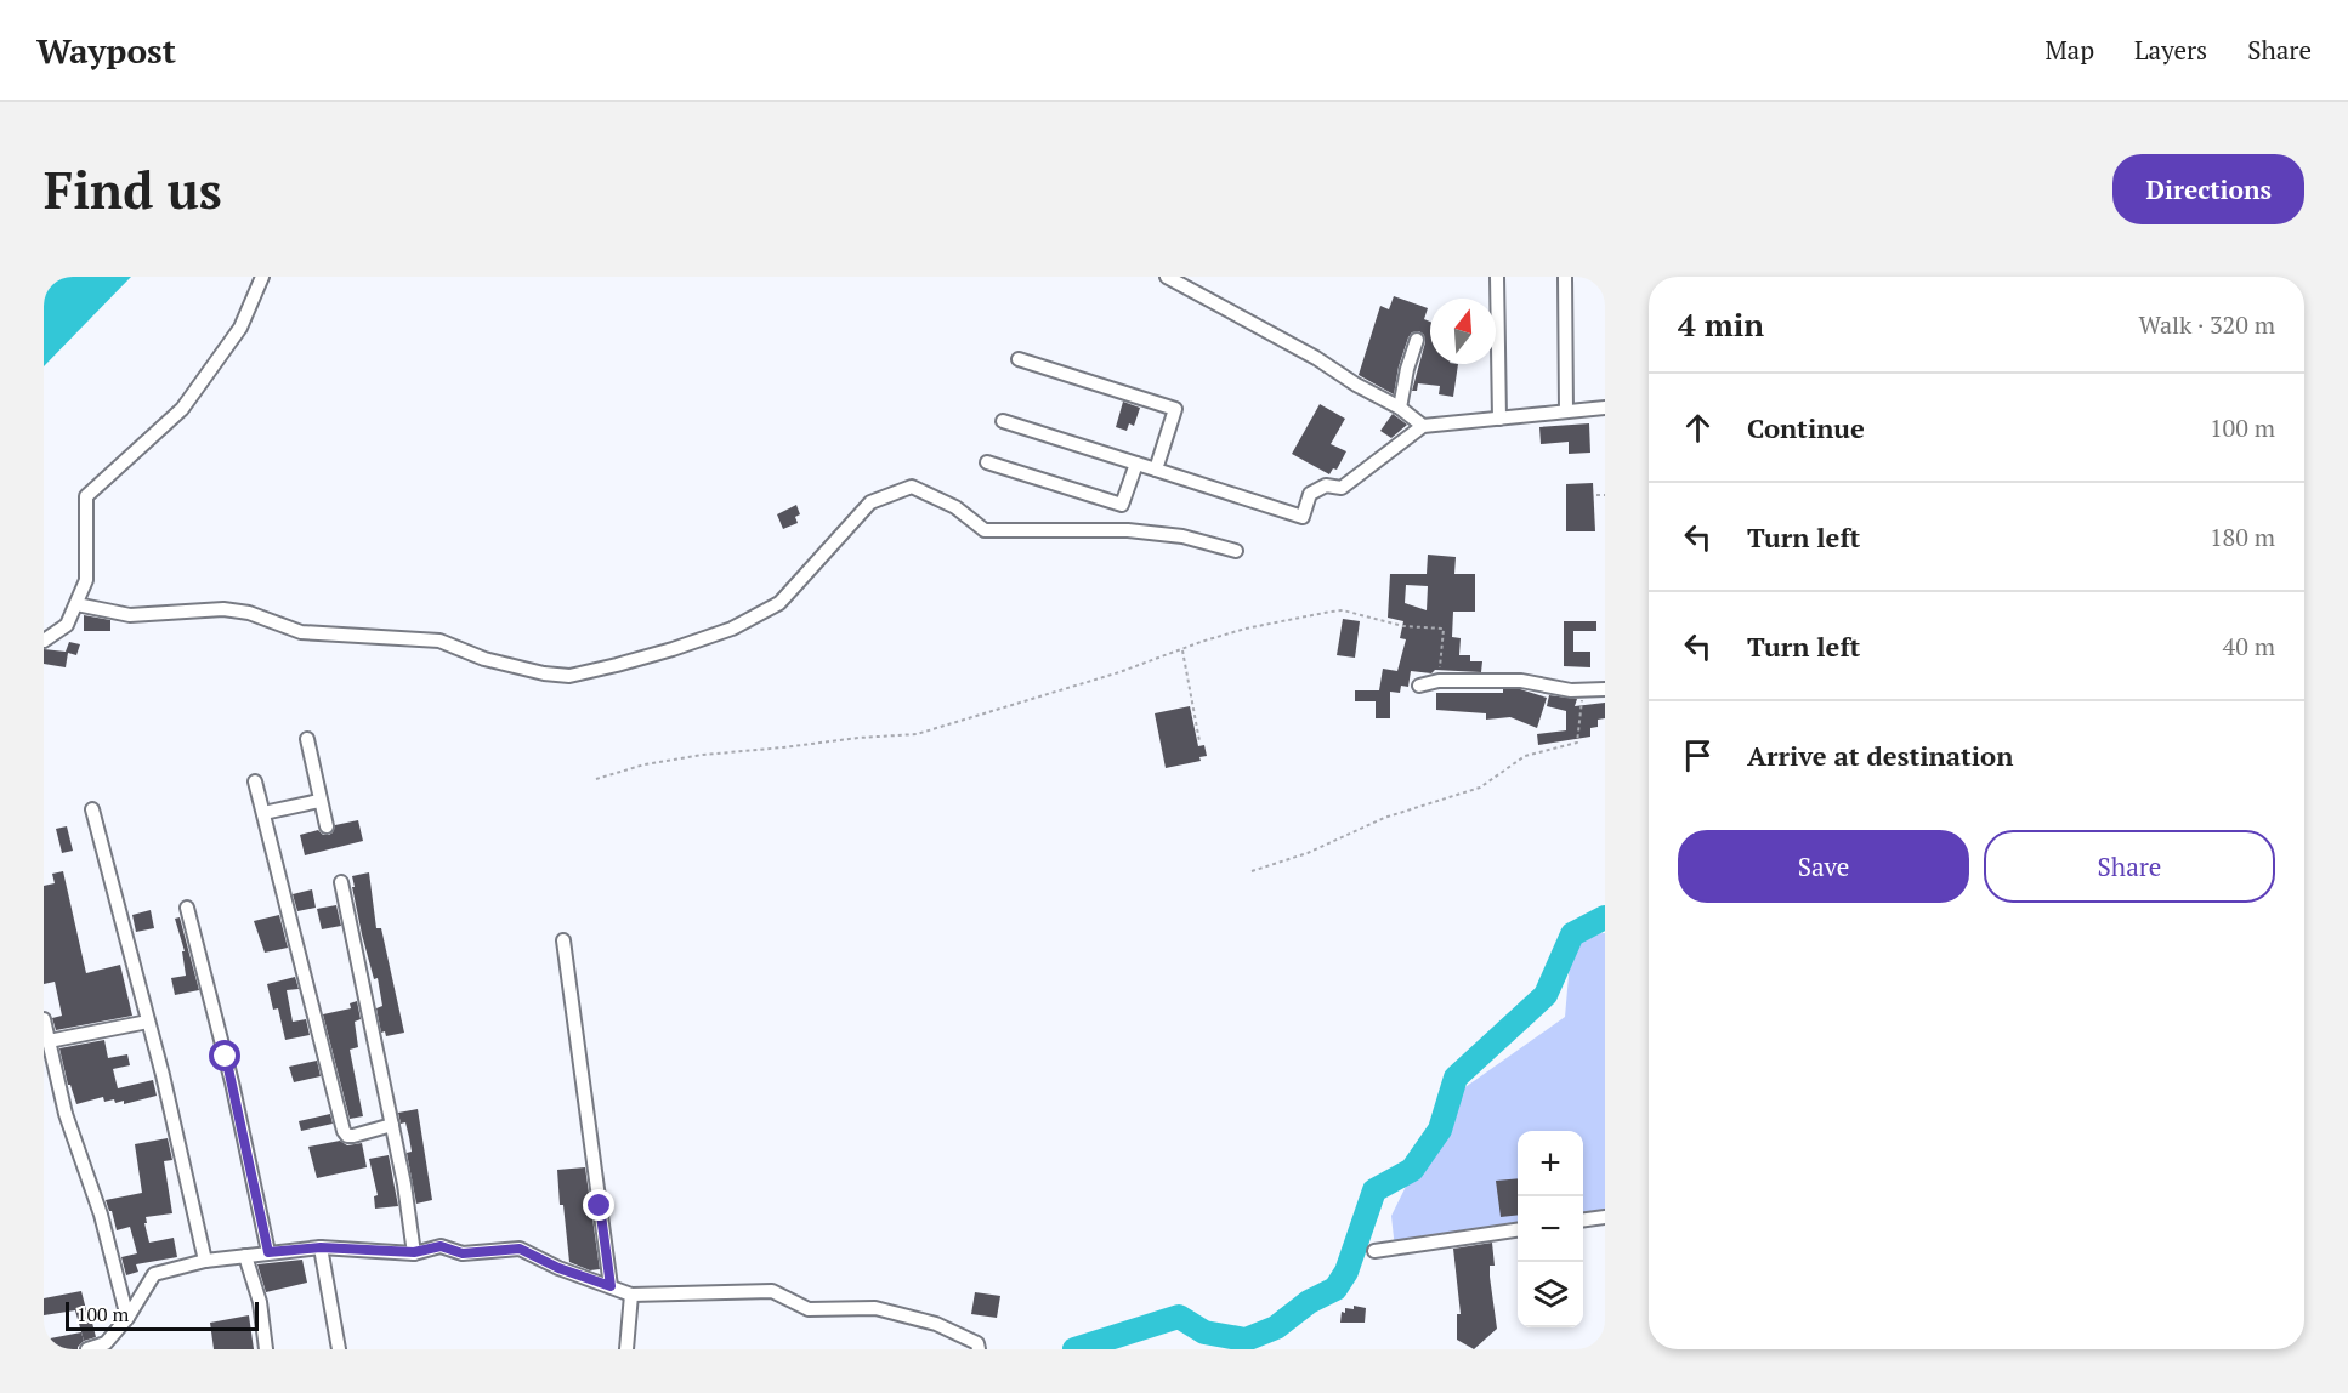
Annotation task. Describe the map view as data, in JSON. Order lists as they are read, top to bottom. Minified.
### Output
{"scale_bar":"100 m","north":"top","page":{"header":"Waypost","nav":["Map","Layers","Share"],"buttons":["Directions",["Save","Share"]],"title":"Find us","heading":["4 min","Walk · 320 m"],"list":[["Continue","100 m"],["Turn left","180 m"],["Turn left","40 m"],"Arrive at destination"],"map_buttons":["+","−"],"scale":"100 m"}}
